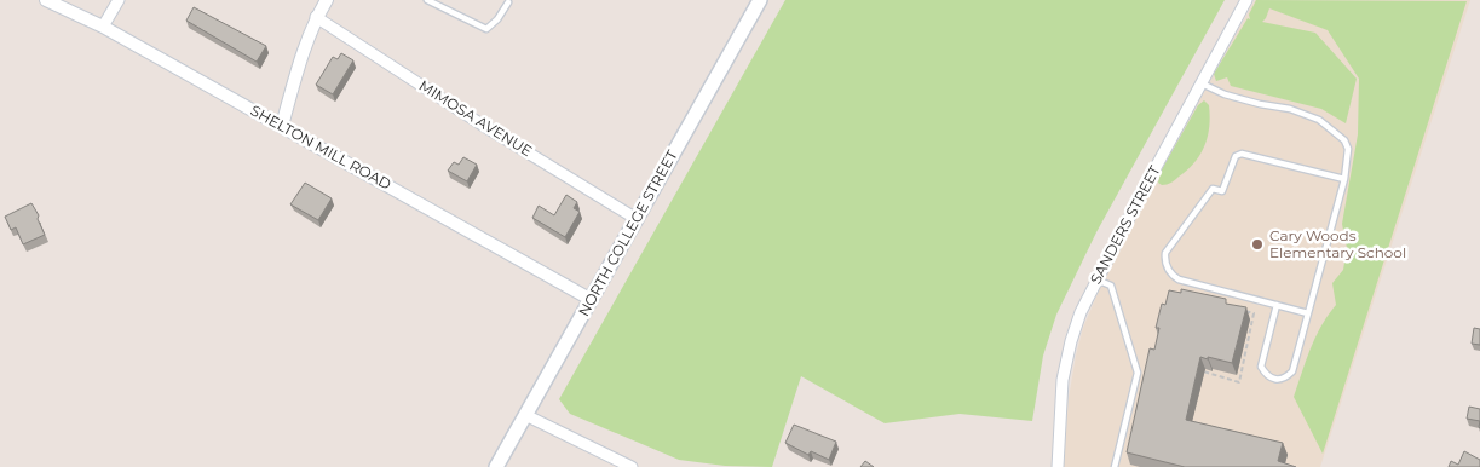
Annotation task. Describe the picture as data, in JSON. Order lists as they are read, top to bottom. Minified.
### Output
{"streets":{"main road":["NORTH COLLEGE STREET"],"street":["MIMOSA AVENUE","SHELTON MILL ROAD","SANDERS STREET"]},"crossings":[["MIMOSA AVENUE","NORTH COLLEGE STREET"],["SHELTON MILL ROAD","NORTH COLLEGE STREET"]],"places":["Cary Woods Elementary School"]}
